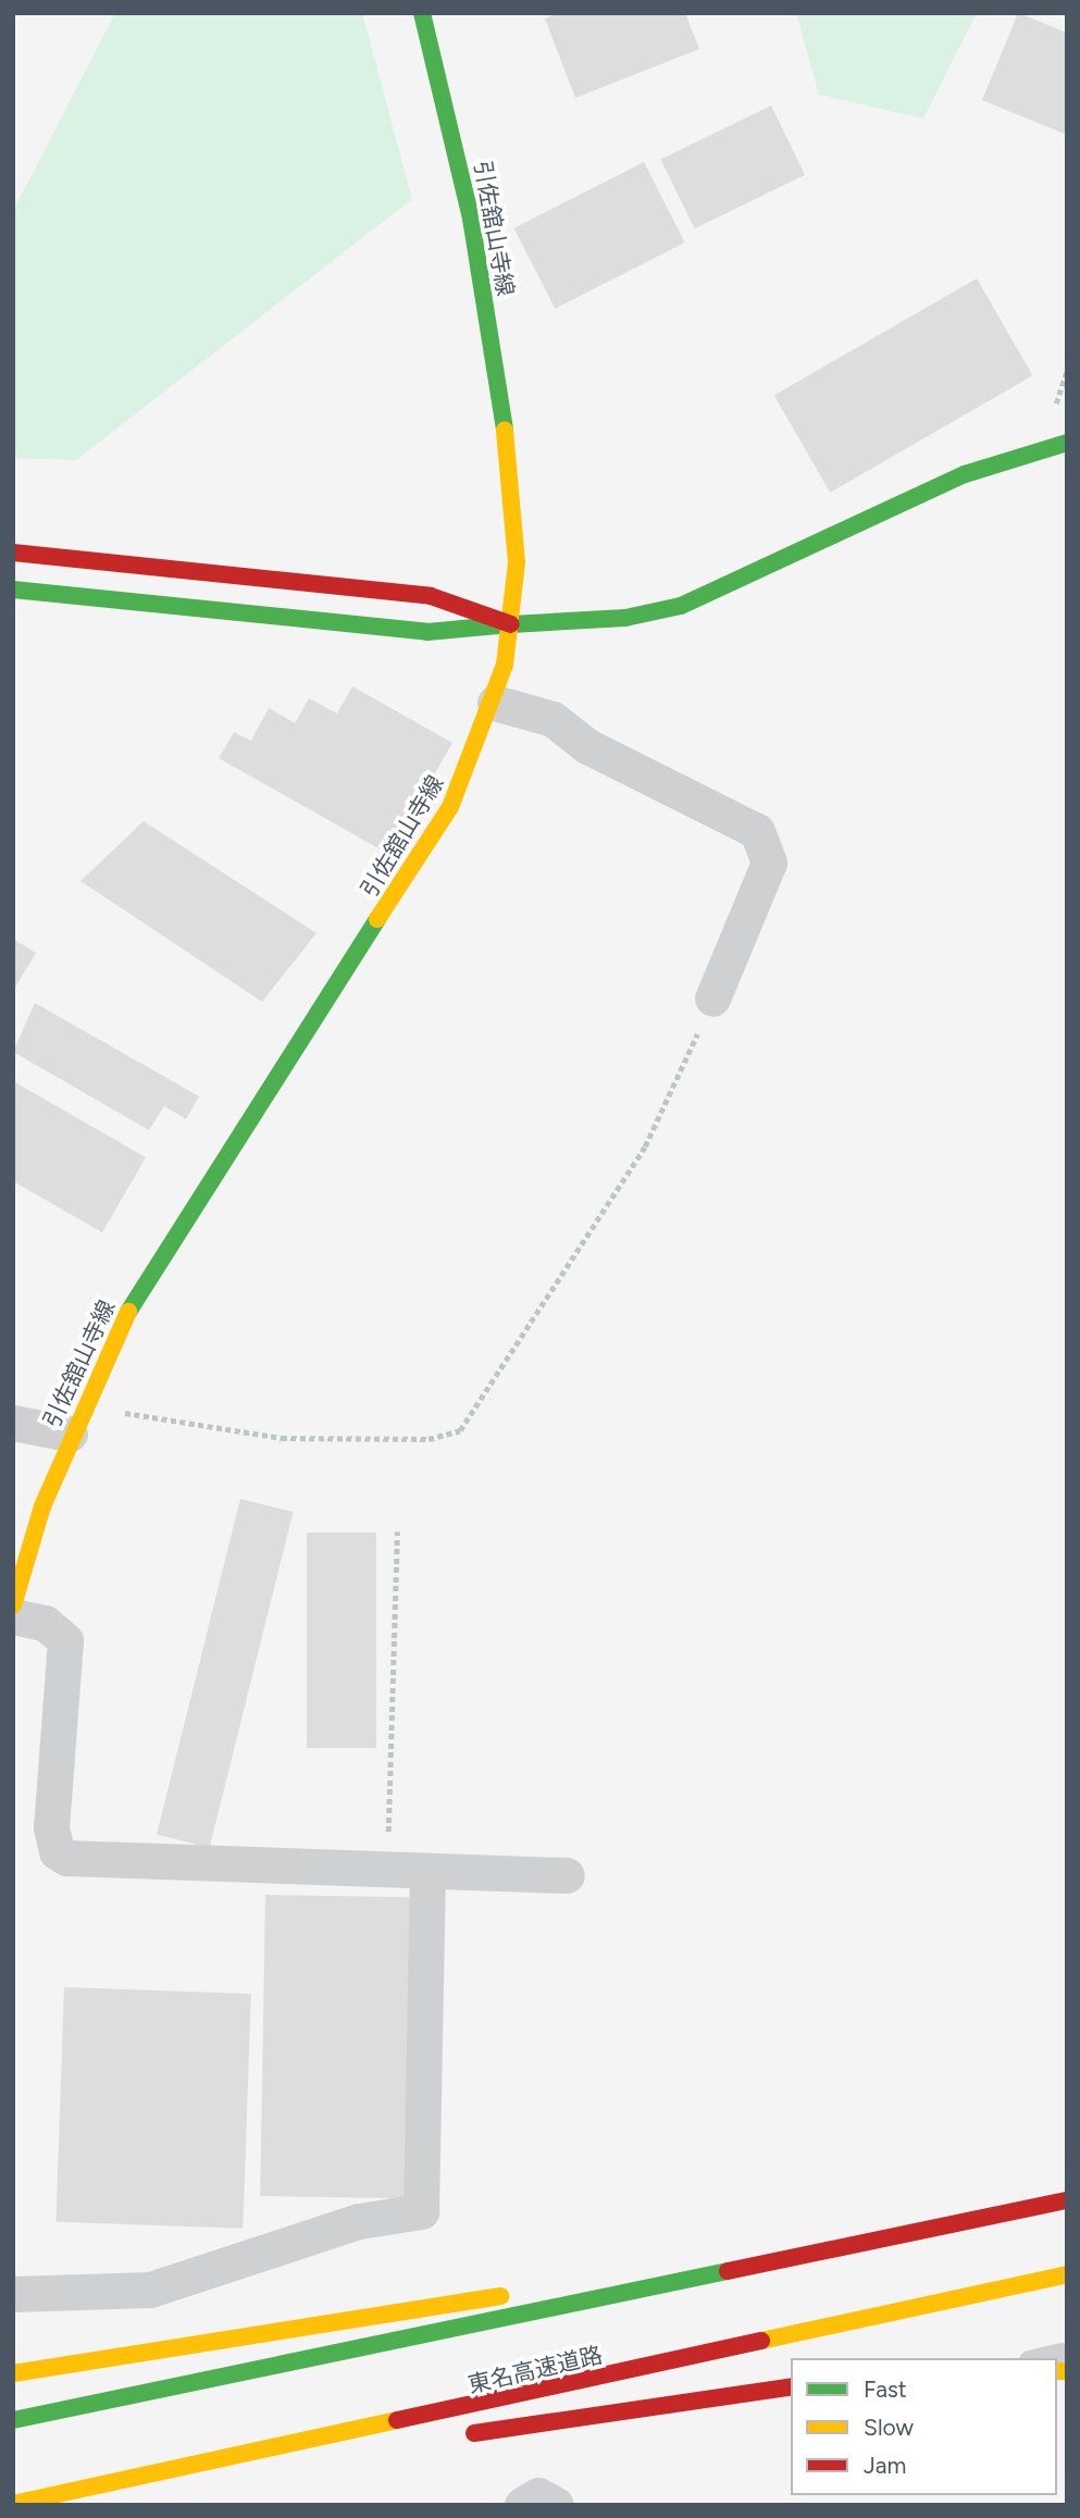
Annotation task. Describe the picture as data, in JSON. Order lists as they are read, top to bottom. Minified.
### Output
{"streets":{"main road":["引佐舘山寺線","東名高速道路"]},"legend":["Fast","Slow","Jam"]}
